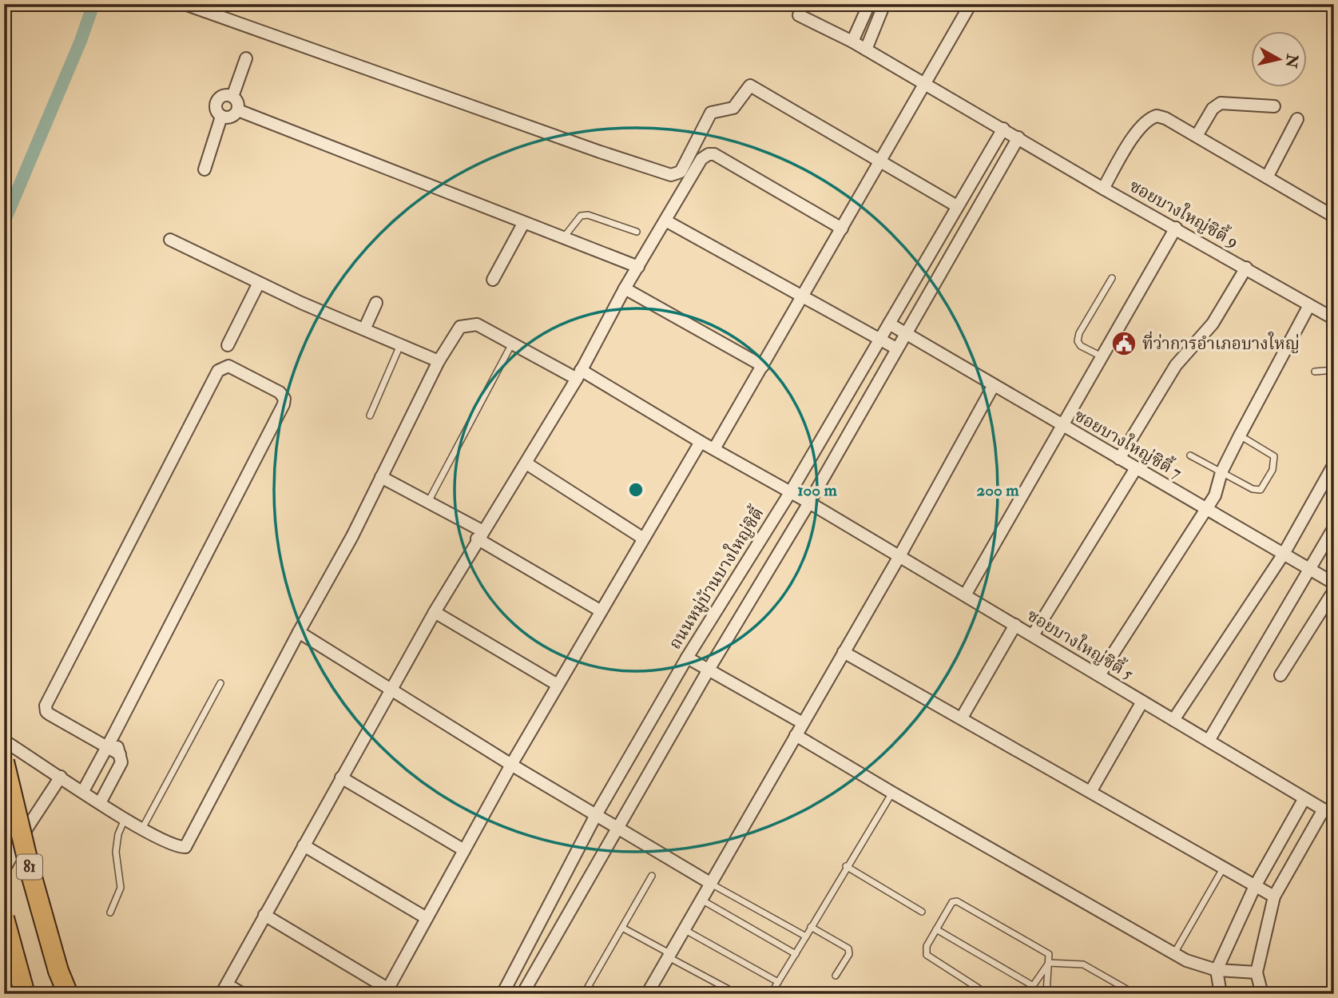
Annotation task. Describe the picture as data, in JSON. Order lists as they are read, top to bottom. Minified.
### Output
{"streets":{"highway":["81"],"street":["ซอยบางใหญ่ซิตี้ 9","ซอยบางใหญ่ซิตี้ 7","ถนนหมู่บ้านบางใหญ่ซิตี้","ซอยบางใหญ่ซิตี้ 5"]},"crossings":[["ซอยบางใหญ่ซิตี้ 9","ถนนหมู่บ้านบางใหญ่ซิตี้"],["ซอยบางใหญ่ซิตี้ 7","ถนนหมู่บ้านบางใหญ่ซิตี้"],["ถนนหมู่บ้านบางใหญ่ซิตี้","ซอยบางใหญ่ซิตี้ 5"]],"places":{"public building":["ที่ว่าการอำเภอบางใหญ่"]},"north":"right","rings":["100 m","200 m"]}
